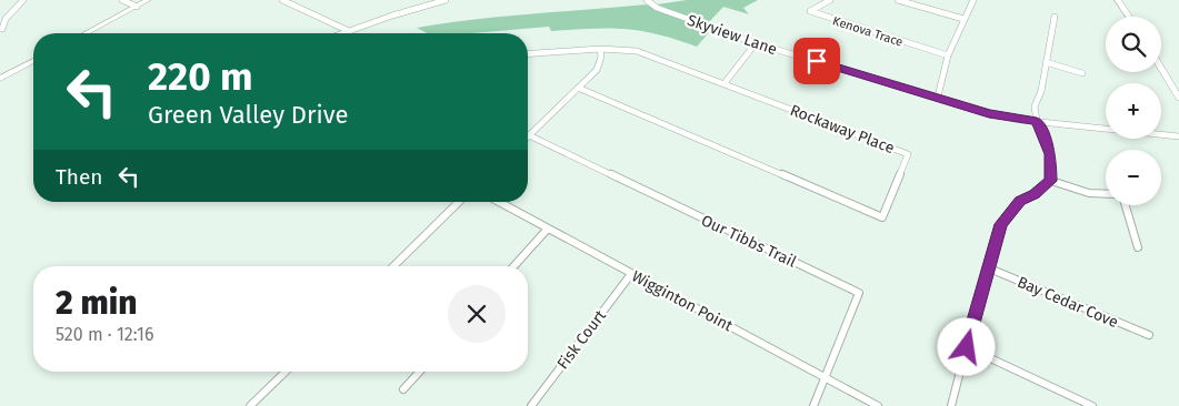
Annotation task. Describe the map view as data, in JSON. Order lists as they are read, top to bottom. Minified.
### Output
{"streets":{"street":["Kenova Trace","Skyview Lane","Rockaway Place","Our Tibbs Trail","Wigginton Point","Bay Cedar Cove","Fisk Court"]},"crossings":[["Our Tibbs Trail","Wigginton Point"],["Wigginton Point","Fisk Court"]],"page":{"map_buttons":["+","−"],"turn":["220 m","Green Valley Drive"],"then":"Then","heading":["2 min","520 m · 12:16"]}}
